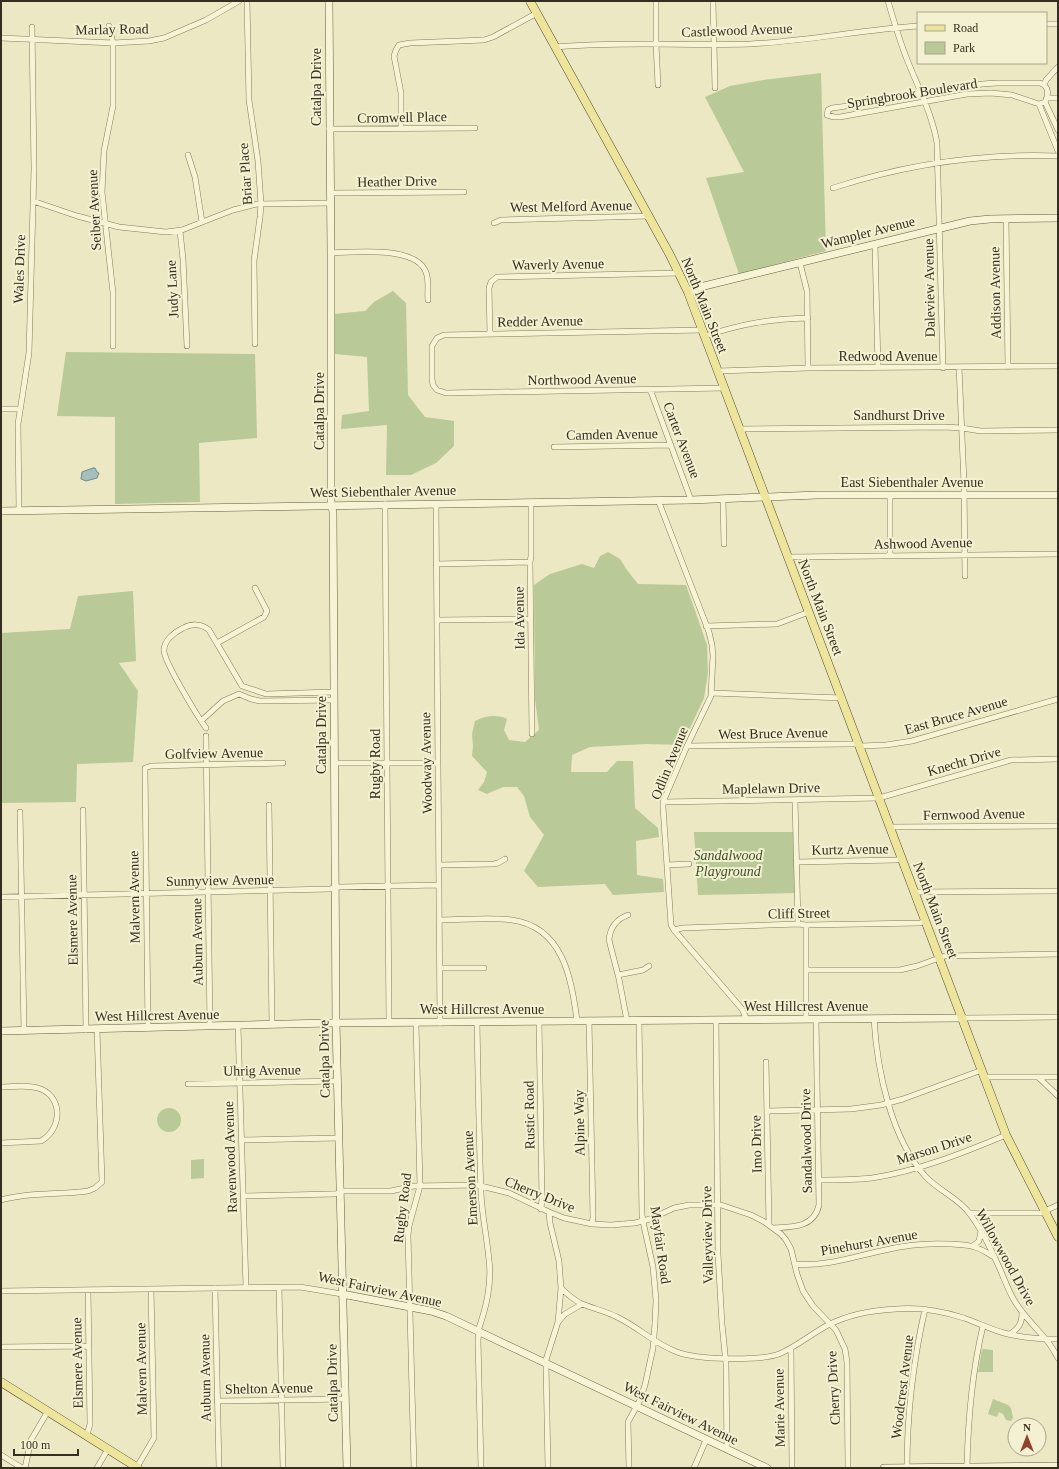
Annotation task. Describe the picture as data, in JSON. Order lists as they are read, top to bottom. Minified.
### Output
{"streets":{"main road":["North Main Street"],"street":["Marlay Road","Castlewood Avenue","Catalpa Drive","Springbrook Boulevard","Cromwell Place","Briar Place","Heather Drive","West Melford Avenue","Seiber Avenue","Wampler Avenue","Waverly Avenue","Wales Drive","Daleview Avenue","Judy Lane","Addison Avenue","Redder Avenue","Redwood Avenue","Northwood Avenue","Sandhurst Drive","Camden Avenue","Carter Avenue","East Siebenthaler Avenue","West Siebenthaler Avenue","Ashwood Avenue","Ida Avenue","East Bruce Avenue","West Bruce Avenue","Golfview Avenue","Knecht Drive","Woodway Avenue","Odlin Avenue","Rugby Road","Maplelawn Drive","Fernwood Avenue","Kurtz Avenue","Sunnyview Avenue","Malvern Avenue","Cliff Street","Elsmere Avenue","Auburn Avenue","West Hillcrest Avenue","Uhrig Avenue","Rustic Road","Alpine Way","Sandalwood Drive","Imo Drive","Marson Drive","Ravenwood Avenue","Emerson Avenue","Cherry Drive","Valleyview Drive","Pinehurst Avenue","Mayfair Road","Willowwood Drive","West Fairview Avenue","Woodcrest Avenue","Shelton Avenue","Marie Avenue"]},"crossings":[["Marlay Road","Seiber Avenue"],["Marlay Road","Wales Drive"],["Castlewood Avenue","Daleview Avenue"],["Castlewood Avenue","North Main Street"],["Catalpa Drive","Cromwell Place"],["Catalpa Drive","Heather Drive"],["Catalpa Drive","West Siebenthaler Avenue"],["Catalpa Drive","Sunnyview Avenue"],["Catalpa Drive","West Hillcrest Avenue"],["Catalpa Drive","Uhrig Avenue"],["Catalpa Drive","Cherry Drive"],["Catalpa Drive","West Fairview Avenue"],["Catalpa Drive","Shelton Avenue"],["Springbrook Boulevard","Daleview Avenue"],["West Melford Avenue","North Main Street"],["Wampler Avenue","Daleview Avenue"],["Wampler Avenue","Addison Avenue"],["Wampler Avenue","North Main Street"],["Waverly Avenue","North Main Street"],["Waverly Avenue","Redder Avenue"],["Wales Drive","West Siebenthaler Avenue"],["Daleview Avenue","Redwood Avenue"],["Addison Avenue","Redwood Avenue"],["North Main Street","Redder Avenue"],["North Main Street","Redwood Avenue"],["North Main Street","Northwood Avenue"],["North Main Street","Sandhurst Drive"],["North Main Street","East Siebenthaler Avenue"],["North Main Street","West Siebenthaler Avenue"],["North Main Street","Ashwood Avenue"],["North Main Street","East Bruce Avenue"],["North Main Street","West Bruce Avenue"],["North Main Street","Knecht Drive"],["North Main Street","Maplelawn Drive"],["North Main Street","Fernwood Avenue"],["North Main Street","Kurtz Avenue"],["North Main Street","Cliff Street"],["North Main Street","West Hillcrest Avenue"],["North Main Street","Marson Drive"],["Redder Avenue","Northwood Avenue"],["Northwood Avenue","Carter Avenue"],["Camden Avenue","Carter Avenue"],["Carter Avenue","West Siebenthaler Avenue"],["East Siebenthaler Avenue","West Siebenthaler Avenue"],["West Siebenthaler Avenue","Ida Avenue"],["West Siebenthaler Avenue","Woodway Avenue"],["West Siebenthaler Avenue","Odlin Avenue"],["West Siebenthaler Avenue","Rugby Road"],["East Bruce Avenue","West Bruce Avenue"],["West Bruce Avenue","Odlin Avenue"],["Golfview Avenue","Malvern Avenue"],["Golfview Avenue","Auburn Avenue"],["Knecht Drive","Maplelawn Drive"],["Woodway Avenue","Sunnyview Avenue"],["Woodway Avenue","West Hillcrest Avenue"],["Odlin Avenue","Maplelawn Drive"],["Odlin Avenue","Cliff Street"],["Odlin Avenue","West Hillcrest Avenue"],["Rugby Road","Sunnyview Avenue"],["Rugby Road","West Hillcrest Avenue"],["Rugby Road","Cherry Drive"],["Rugby Road","West Fairview Avenue"],["Sunnyview Avenue","Malvern Avenue"],["Sunnyview Avenue","Elsmere Avenue"],["Sunnyview Avenue","Auburn Avenue"],["Malvern Avenue","West Hillcrest Avenue"],["Malvern Avenue","West Fairview Avenue"],["Elsmere Avenue","West Hillcrest Avenue"],["Elsmere Avenue","West Fairview Avenue"],["Auburn Avenue","West Hillcrest Avenue"],["Auburn Avenue","West Fairview Avenue"],["Auburn Avenue","Shelton Avenue"],["West Hillcrest Avenue","Rustic Road"],["West Hillcrest Avenue","Alpine Way"],["West Hillcrest Avenue","Sandalwood Drive"],["West Hillcrest Avenue","Ravenwood Avenue"],["West Hillcrest Avenue","Emerson Avenue"],["West Hillcrest Avenue","Valleyview Drive"],["West Hillcrest Avenue","Mayfair Road"],["West Hillcrest Avenue","Willowwood Drive"],["Uhrig Avenue","Ravenwood Avenue"],["Rustic Road","Cherry Drive"],["Alpine Way","Cherry Drive"],["Sandalwood Drive","Imo Drive"],["Sandalwood Drive","Marson Drive"],["Sandalwood Drive","Cherry Drive"],["Imo Drive","Cherry Drive"],["Marson Drive","Willowwood Drive"],["Ravenwood Avenue","Cherry Drive"],["Ravenwood Avenue","West Fairview Avenue"],["Emerson Avenue","Cherry Drive"],["Emerson Avenue","West Fairview Avenue"],["Cherry Drive","Valleyview Drive"],["Cherry Drive","Pinehurst Avenue"],["Cherry Drive","Mayfair Road"],["Valleyview Drive","West Fairview Avenue"],["Pinehurst Avenue","Willowwood Drive"],["Mayfair Road","West Fairview Avenue"]],"parks":["Sandalwood Playground"],"legend":["Road","Park"],"scale_bar":"100 m","north":"top"}
